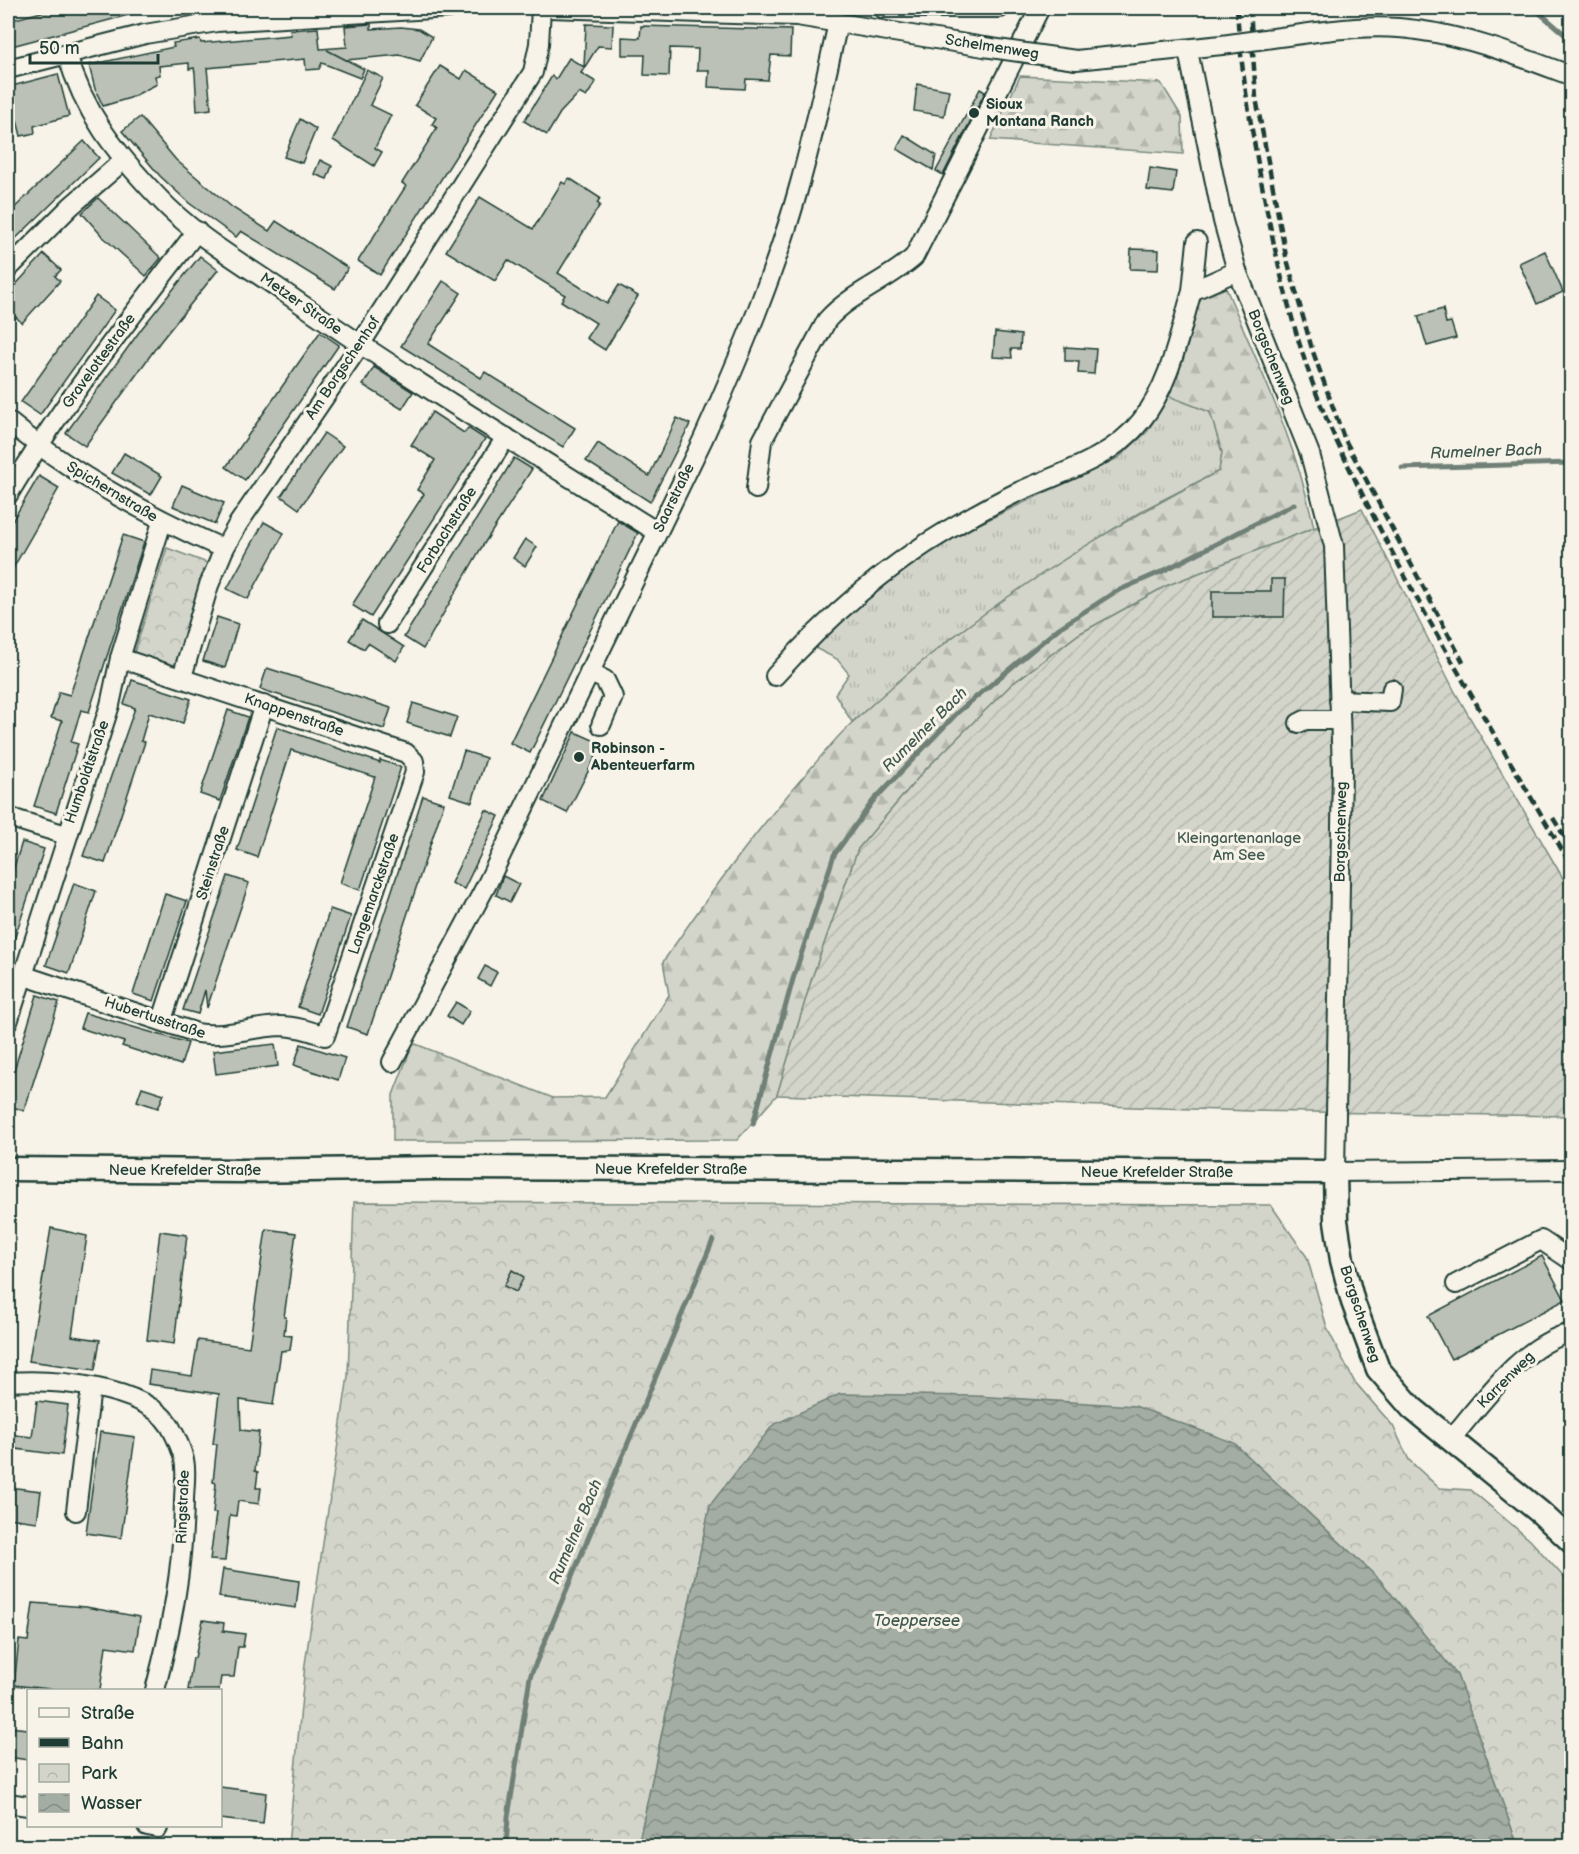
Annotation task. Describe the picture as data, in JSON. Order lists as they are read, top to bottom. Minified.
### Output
{"streets":{"main road":["Borgschenweg","Neue Krefelder Straße"],"street":["Schelmenweg","Metzer Straße","Gravelottestraße","Am Borgschenhof","Spichernstraße","Saarstraße","Forbachstraße","Knappenstraße","Humboldtstraße","Steinstraße","Langemarckstraße","Hubertusstraße","Karrenweg","Ringstraße"]},"crossings":[["Schelmenweg","Borgschenweg"],["Schelmenweg","Saarstraße"],["Metzer Straße","Gravelottestraße"],["Metzer Straße","Am Borgschenhof"],["Metzer Straße","Saarstraße"],["Metzer Straße","Forbachstraße"],["Borgschenweg","Neue Krefelder Straße"],["Borgschenweg","Karrenweg"],["Gravelottestraße","Spichernstraße"],["Am Borgschenhof","Spichernstraße"],["Am Borgschenhof","Knappenstraße"],["Spichernstraße","Humboldtstraße"],["Knappenstraße","Steinstraße"],["Knappenstraße","Langemarckstraße"],["Humboldtstraße","Hubertusstraße"],["Steinstraße","Hubertusstraße"],["Langemarckstraße","Hubertusstraße"]],"water":["Rumelner Bach","Toeppersee"],"parks":["Kleingartenanlage Am See"],"places":["Sioux Montana Ranch","Robinson - Abenteuerfarm"],"legend":["Straße","Bahn","Park","Wasser"],"scale_bar":"50 m"}
